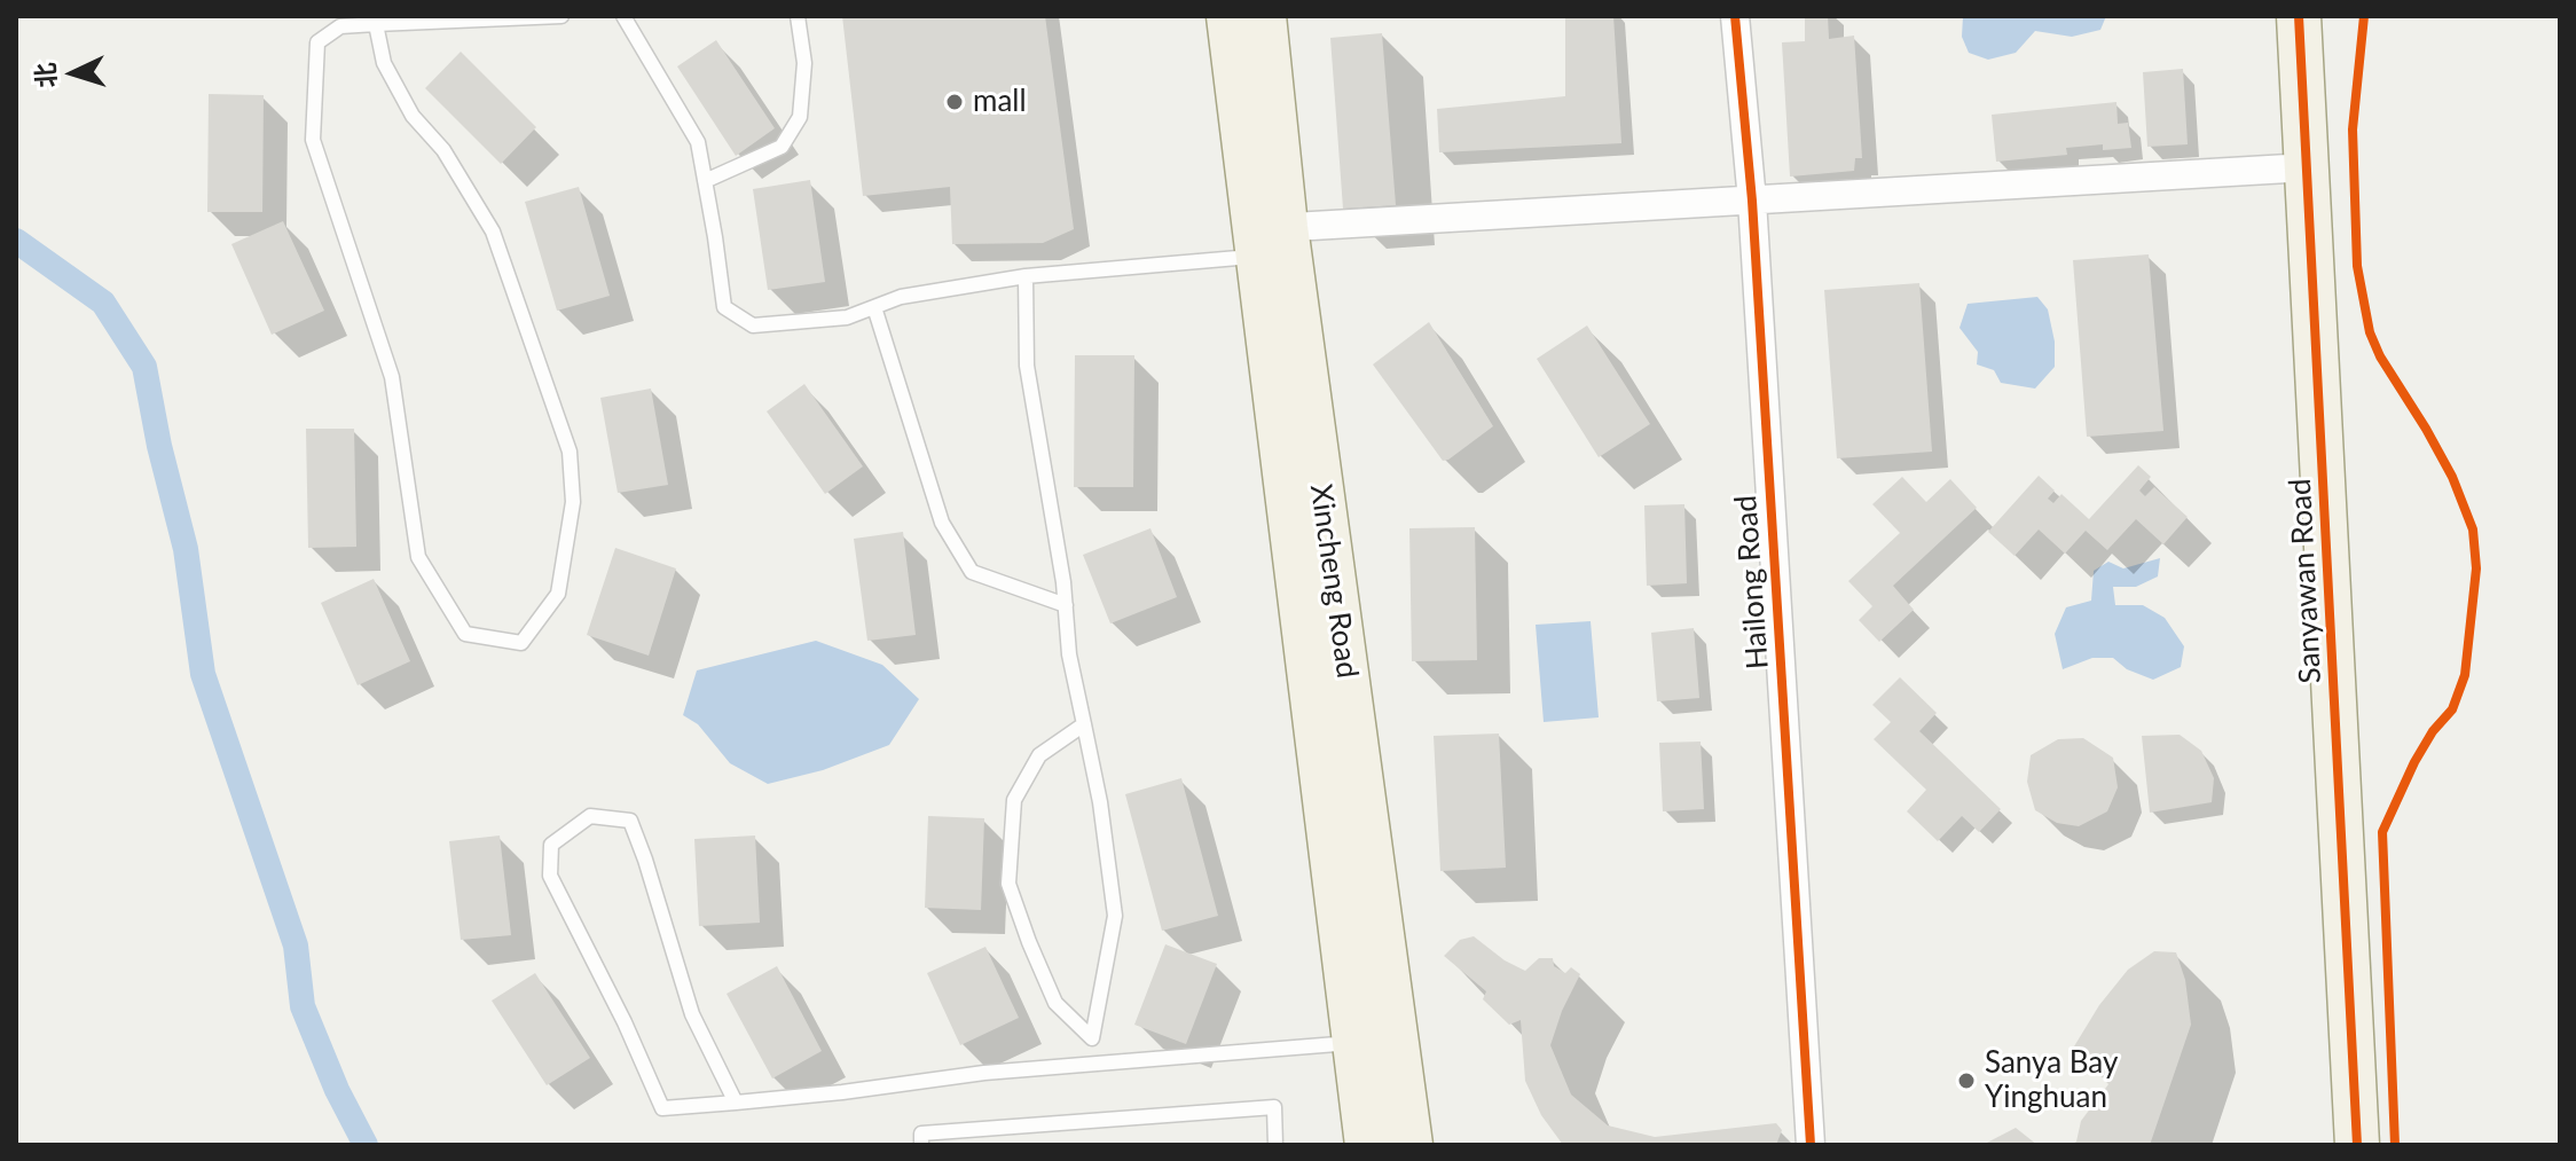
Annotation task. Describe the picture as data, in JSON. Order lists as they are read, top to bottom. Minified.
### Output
{"streets":{"main road":["Xincheng Road","Sanyawan Road"],"street":["Hailong Road"]},"places":["mall","Sanya Bay Yinghuan"],"north":"left"}
